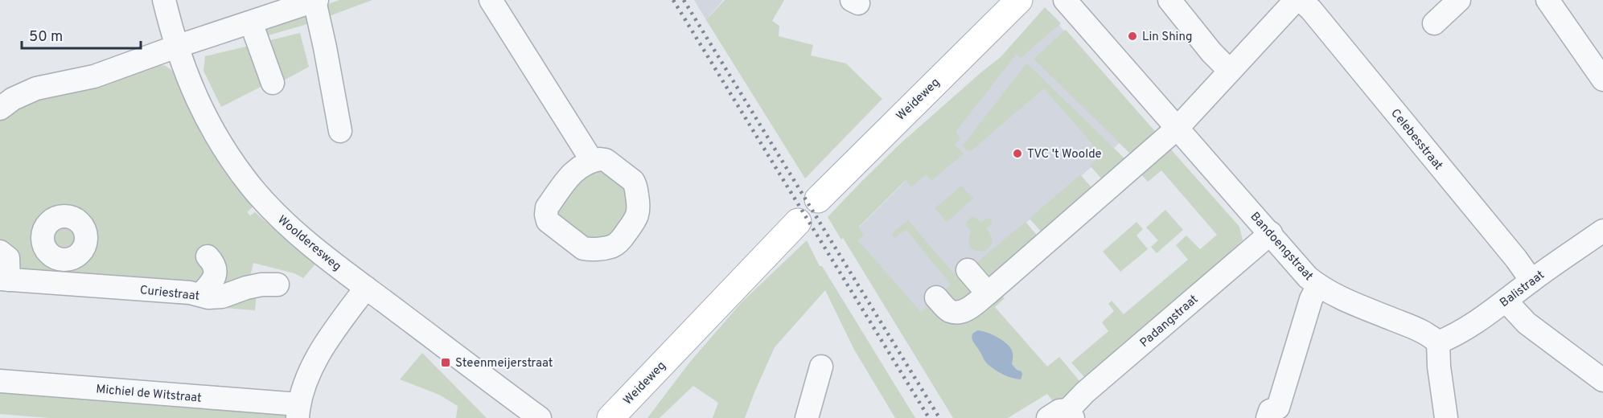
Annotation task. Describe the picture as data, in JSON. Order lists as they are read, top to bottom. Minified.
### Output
{"streets":{"main road":["Weideweg"],"street":["Celebesstraat","Woolderesweg","Bandoengstraat","Balistraat","Curiestraat","Padangstraat","Michiel de Witstraat"]},"crossings":[["Celebesstraat","Balistraat"],["Bandoengstraat","Balistraat"],["Bandoengstraat","Padangstraat"]],"places":{"other":["Lin Shing","TVC 't Woolde"],"transit":["Steenmeijerstraat"]},"scale_bar":"50 m"}
